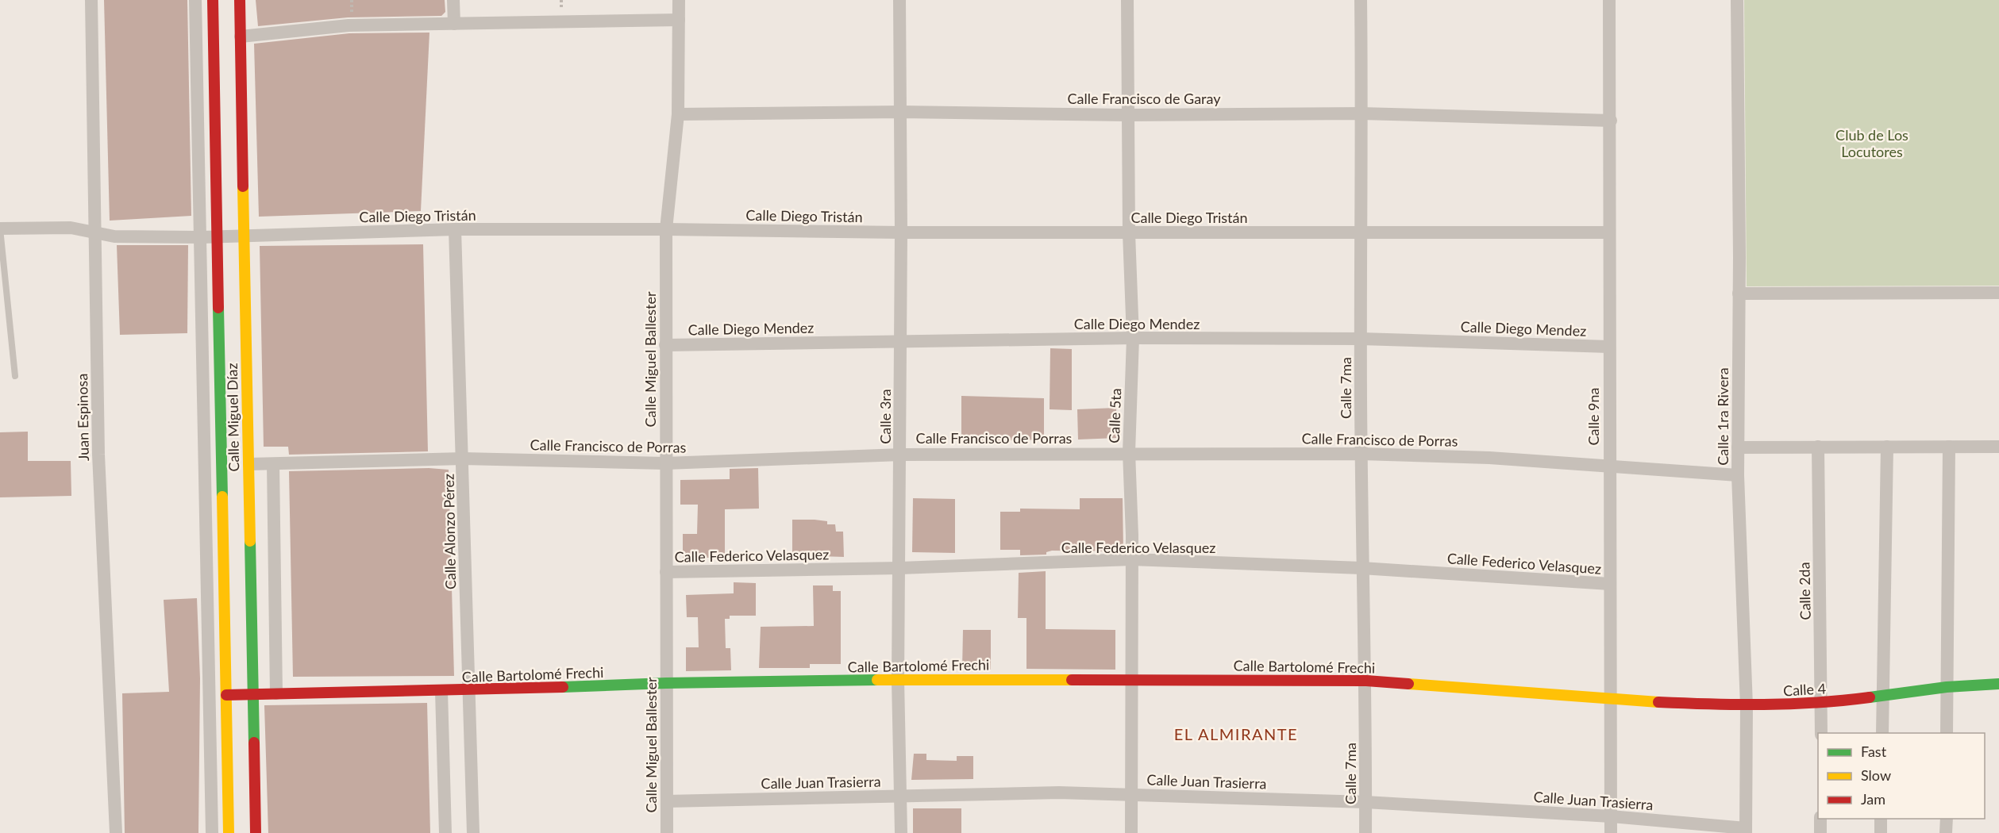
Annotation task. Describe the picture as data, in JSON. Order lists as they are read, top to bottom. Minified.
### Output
{"streets":{"street":["Calle Francisco de Garay","Calle Diego Tristán","Calle Diego Mendez","Calle Miguel Ballester","Calle 7ma","Calle 5ta","Calle 3ra","Calle 9na","Calle 1ra Rivera","Juan Espinosa","Calle Miguel Díaz","Calle Francisco de Porras","Calle Alonzo Pérez","Calle Federico Velasquez","Calle 2da","Calle Bartolomé Frechi","Calle 4","Calle Juan Trasierra"]},"crossings":[["Calle Francisco de Garay","Calle Miguel Ballester"],["Calle Francisco de Garay","Calle 7ma"],["Calle Francisco de Garay","Calle 5ta"],["Calle Francisco de Garay","Calle 3ra"],["Calle Francisco de Garay","Calle 9na"],["Calle Diego Tristán","Calle Miguel Ballester"],["Calle Diego Tristán","Calle 7ma"],["Calle Diego Tristán","Calle 5ta"],["Calle Diego Tristán","Calle 3ra"],["Calle Diego Tristán","Calle 9na"],["Calle Diego Tristán","Juan Espinosa"],["Calle Diego Tristán","Calle Miguel Díaz"],["Calle Diego Tristán","Calle Alonzo Pérez"],["Calle Diego Mendez","Calle Miguel Ballester"],["Calle Diego Mendez","Calle 7ma"],["Calle Diego Mendez","Calle 5ta"],["Calle Diego Mendez","Calle 3ra"],["Calle Diego Mendez","Calle 9na"],["Calle Miguel Ballester","Calle Francisco de Porras"],["Calle Miguel Ballester","Calle Federico Velasquez"],["Calle Miguel Ballester","Calle Bartolomé Frechi"],["Calle Miguel Ballester","Calle Juan Trasierra"],["Calle 7ma","Calle Francisco de Porras"],["Calle 7ma","Calle Federico Velasquez"],["Calle 7ma","Calle Bartolomé Frechi"],["Calle 7ma","Calle Juan Trasierra"],["Calle 5ta","Calle Francisco de Porras"],["Calle 5ta","Calle Federico Velasquez"],["Calle 5ta","Calle Bartolomé Frechi"],["Calle 5ta","Calle Juan Trasierra"],["Calle 3ra","Calle Francisco de Porras"],["Calle 3ra","Calle Federico Velasquez"],["Calle 3ra","Calle Bartolomé Frechi"],["Calle 3ra","Calle Juan Trasierra"],["Calle 9na","Calle Francisco de Porras"],["Calle 9na","Calle Federico Velasquez"],["Calle 9na","Calle Bartolomé Frechi"],["Calle 9na","Calle 4"],["Calle 9na","Calle Juan Trasierra"],["Calle 1ra Rivera","Calle Francisco de Porras"],["Calle 1ra Rivera","Calle 4"],["Calle 1ra Rivera","Calle Juan Trasierra"],["Calle Miguel Díaz","Calle Francisco de Porras"],["Calle Miguel Díaz","Calle Bartolomé Frechi"],["Calle Francisco de Porras","Calle Alonzo Pérez"],["Calle Alonzo Pérez","Calle Bartolomé Frechi"],["Calle 2da","Calle 4"],["Calle Bartolomé Frechi","Calle 4"]],"districts":["EL ALMIRANTE"],"parks":["Club de Los Locutores"],"legend":["Fast","Slow","Jam"]}
